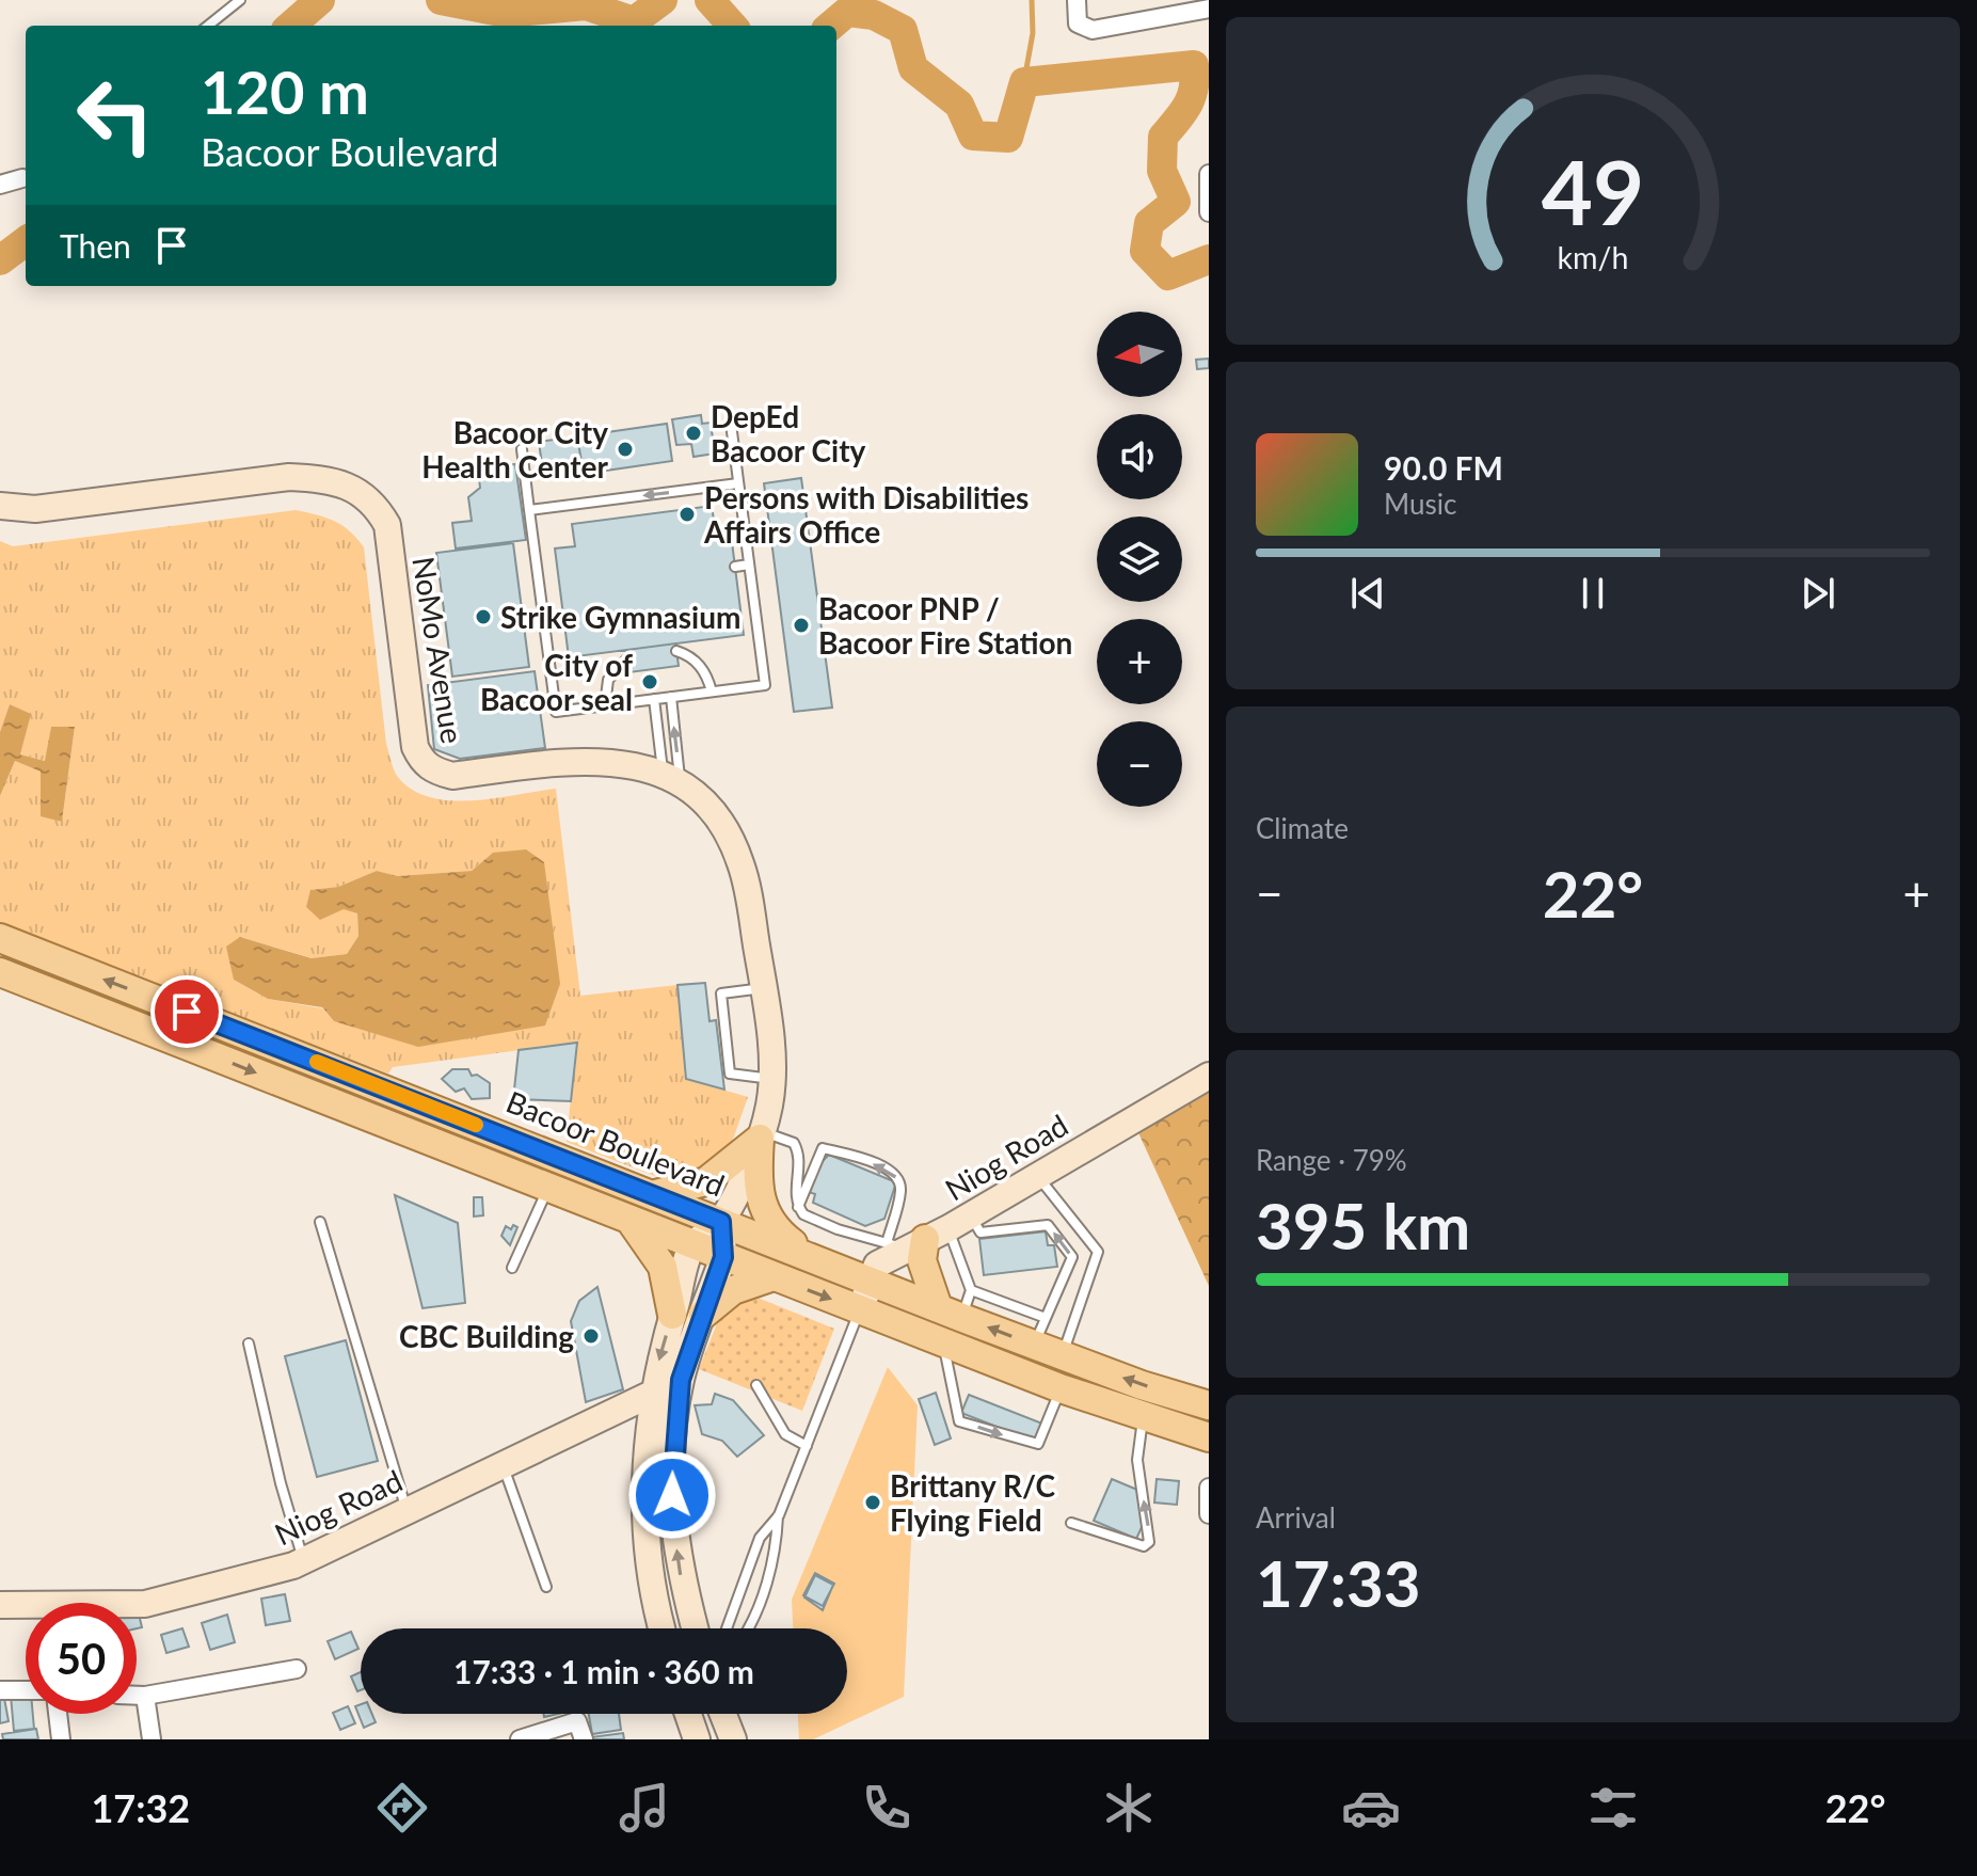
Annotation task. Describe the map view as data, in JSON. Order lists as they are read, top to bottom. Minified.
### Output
{"streets":{"main road":["Bacoor Boulevard"],"street":["NoMo Avenue","Niog Road"]},"crossings":[["NoMo Avenue","Bacoor Boulevard"],["NoMo Avenue","Niog Road"],["Bacoor Boulevard","Niog Road"]],"places":["DepEd Bacoor City","Bacoor City Health Center","Persons with Disabilities Affairs Office","Strike Gymnasium","Bacoor PNP / Bacoor Fire Station","City of Bacoor seal","CBC Building","Brittany R/C Flying Field"],"north":"left","page":{"turn":["120 m","Bacoor Boulevard"],"then":"Then","map_buttons":["+","−"],"song":["90.0 FM","Music"],"tile":["Climate",["Range · 79%","395 km"],["Arrival","17:33"]],"heat":["−","22°","+"],"limit":"50","trip":"17:33 · 1 min · 360 m","tabs":["17:32","22°"],"gauge":["49","km/h"]}}
